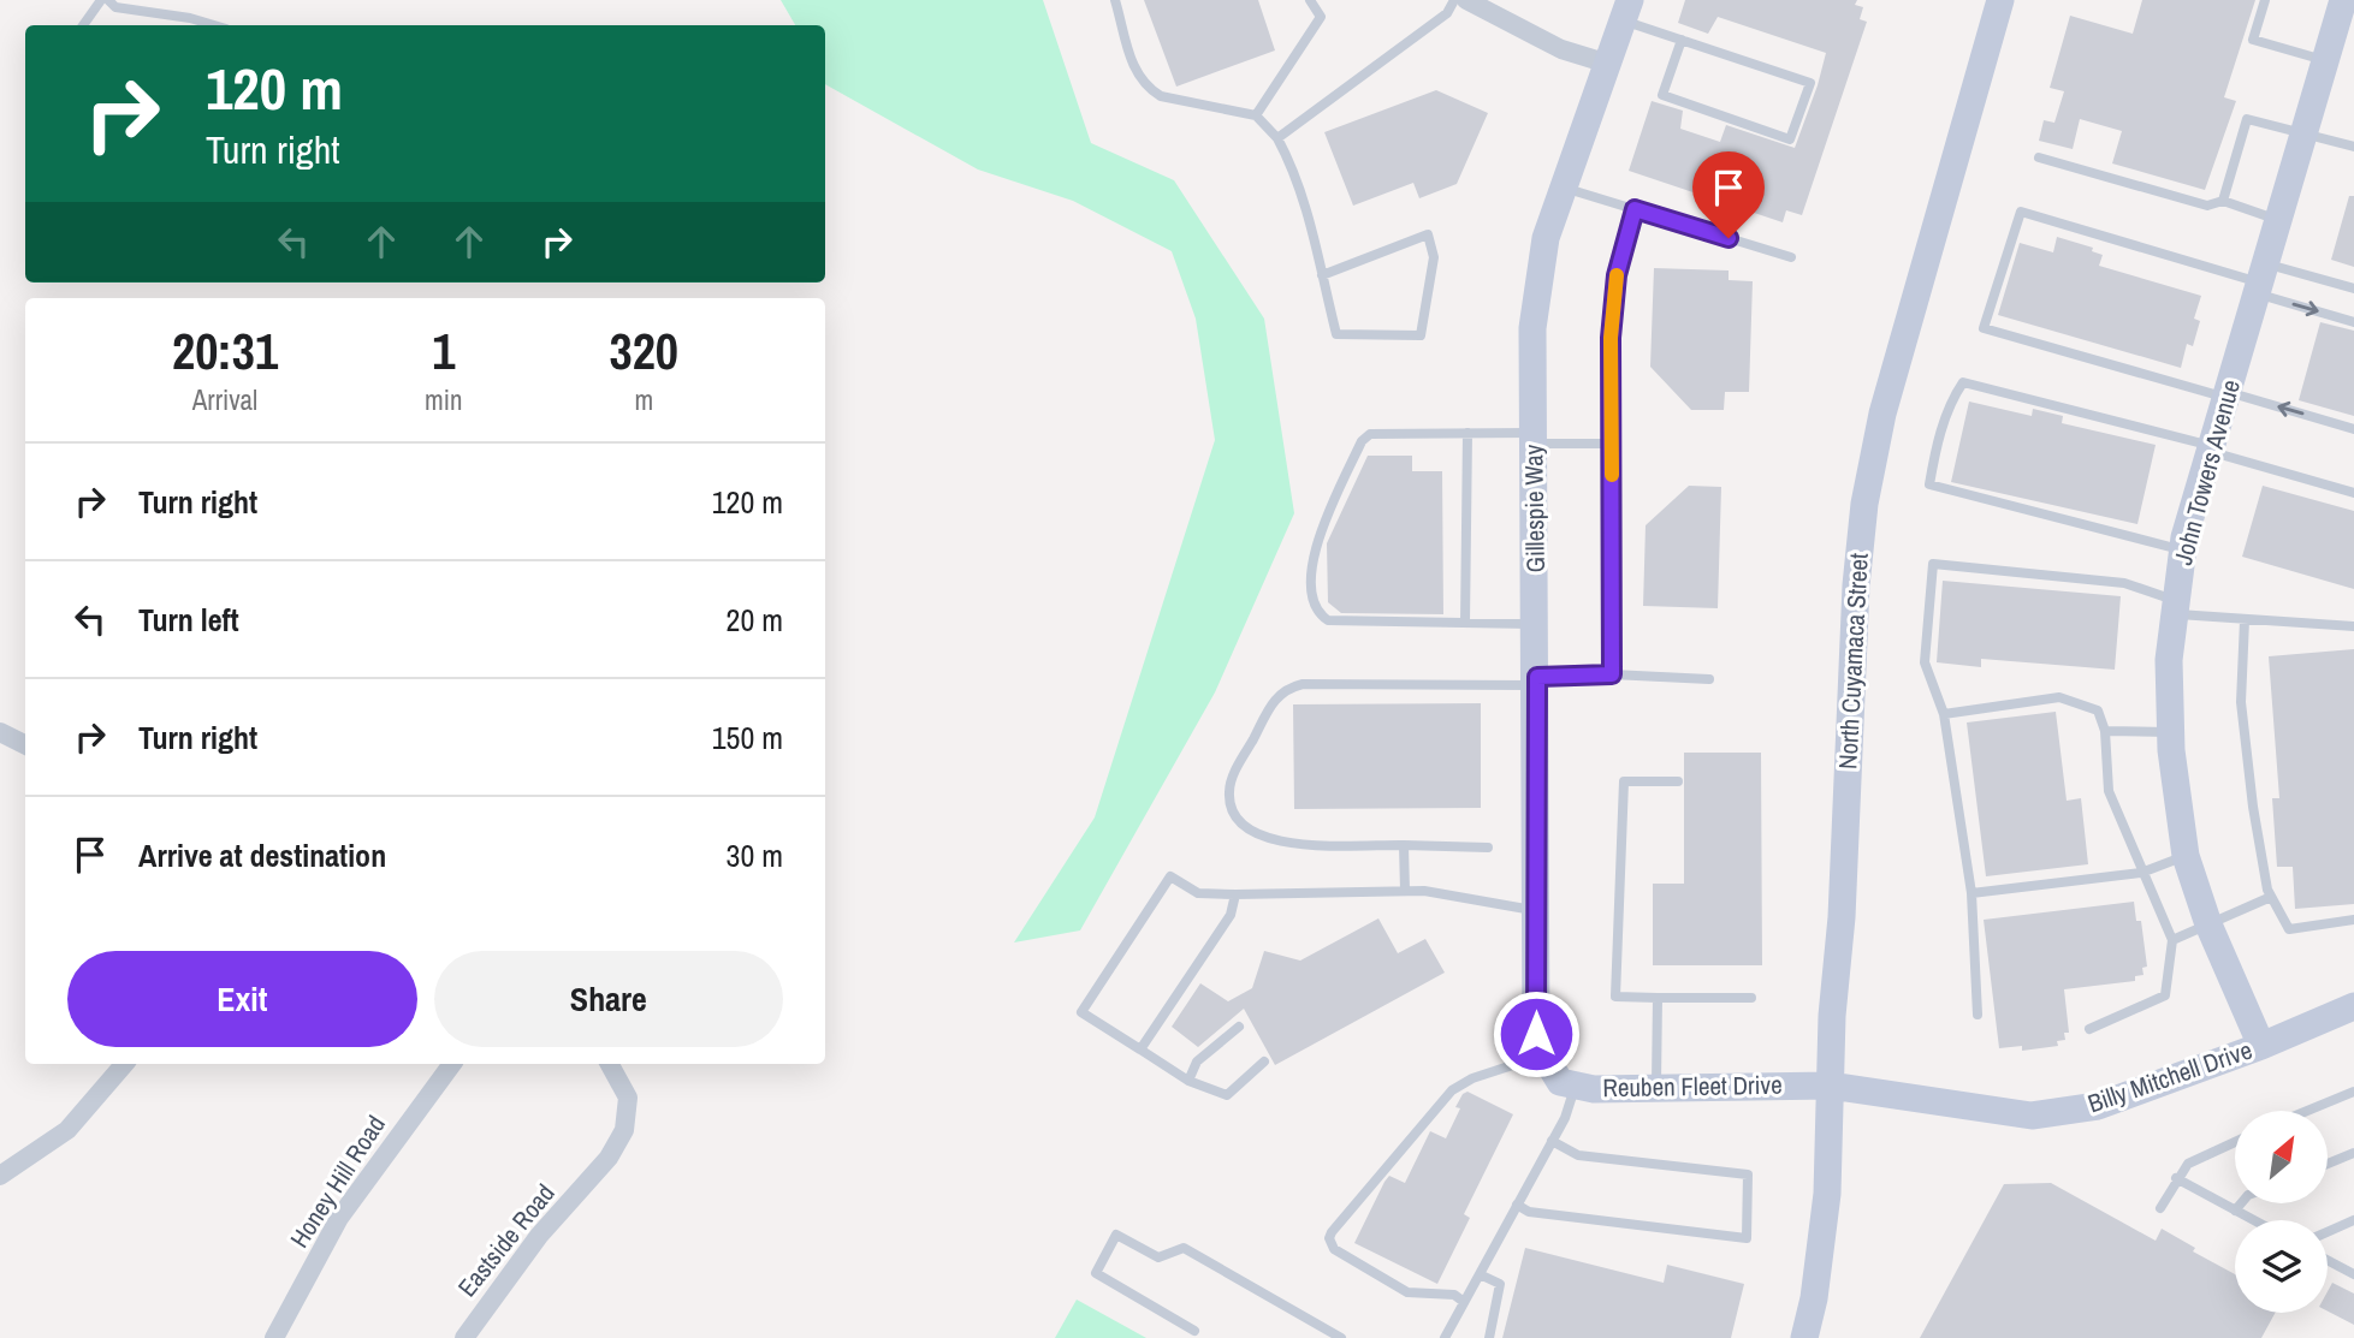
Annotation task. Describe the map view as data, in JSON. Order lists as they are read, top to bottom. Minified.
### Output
{"streets":{"street":["John Towers Avenue","Gillespie Way","North Cuyamaca Street","Billy Mitchell Drive","Reuben Fleet Drive","Honey Hill Road","Eastside Road"]},"crossings":[["John Towers Avenue","Billy Mitchell Drive"],["Gillespie Way","Reuben Fleet Drive"],["North Cuyamaca Street","Billy Mitchell Drive"],["North Cuyamaca Street","Reuben Fleet Drive"],["Billy Mitchell Drive","Reuben Fleet Drive"]],"north":"top right","page":{"turn":["120 m","Turn right"],"eta":["20:31","Arrival","1","min","320","m"],"list":[{"name":"Turn right","value":"120 m"},{"name":"Turn left","value":"20 m"},{"name":"Turn right","value":"150 m"},{"name":"Arrive at destination","value":"30 m"}],"buttons":["Exit","Share"]}}
